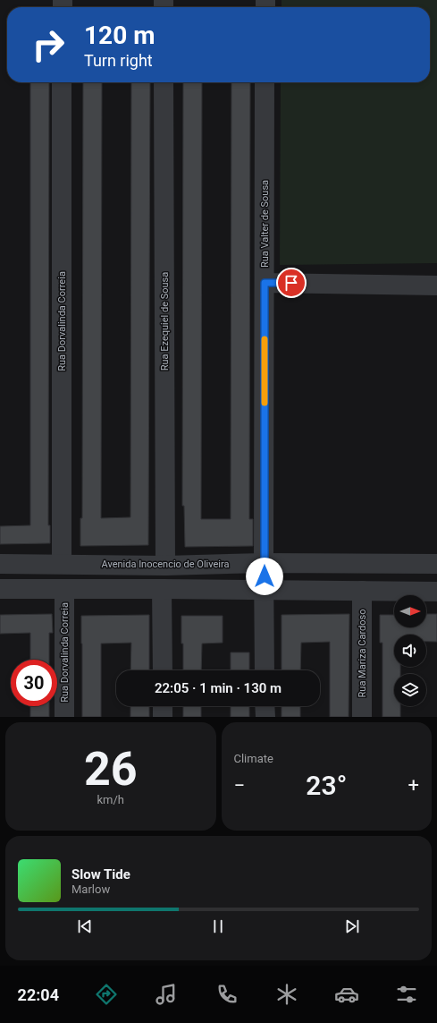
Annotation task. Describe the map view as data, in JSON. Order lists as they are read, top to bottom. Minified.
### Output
{"streets":{"street":["Rua Valter de Sousa","Rua Dorvalinda Correia","Rua Ezequiel de Sousa","Avenida Inocencio de Oliveira","Rua Mariza Cardoso"]},"crossings":[["Rua Valter de Sousa","Avenida Inocencio de Oliveira"],["Rua Dorvalinda Correia","Avenida Inocencio de Oliveira"],["Rua Ezequiel de Sousa","Avenida Inocencio de Oliveira"]],"north":"right","page":{"turn":["120 m","Turn right"],"limit":"30","trip":"22:05 · 1 min · 130 m","tile":[["26","km/h"],"Climate"],"heat":["−","23°","+"],"song":["Slow Tide","Marlow"],"tabs":"22:04"}}
